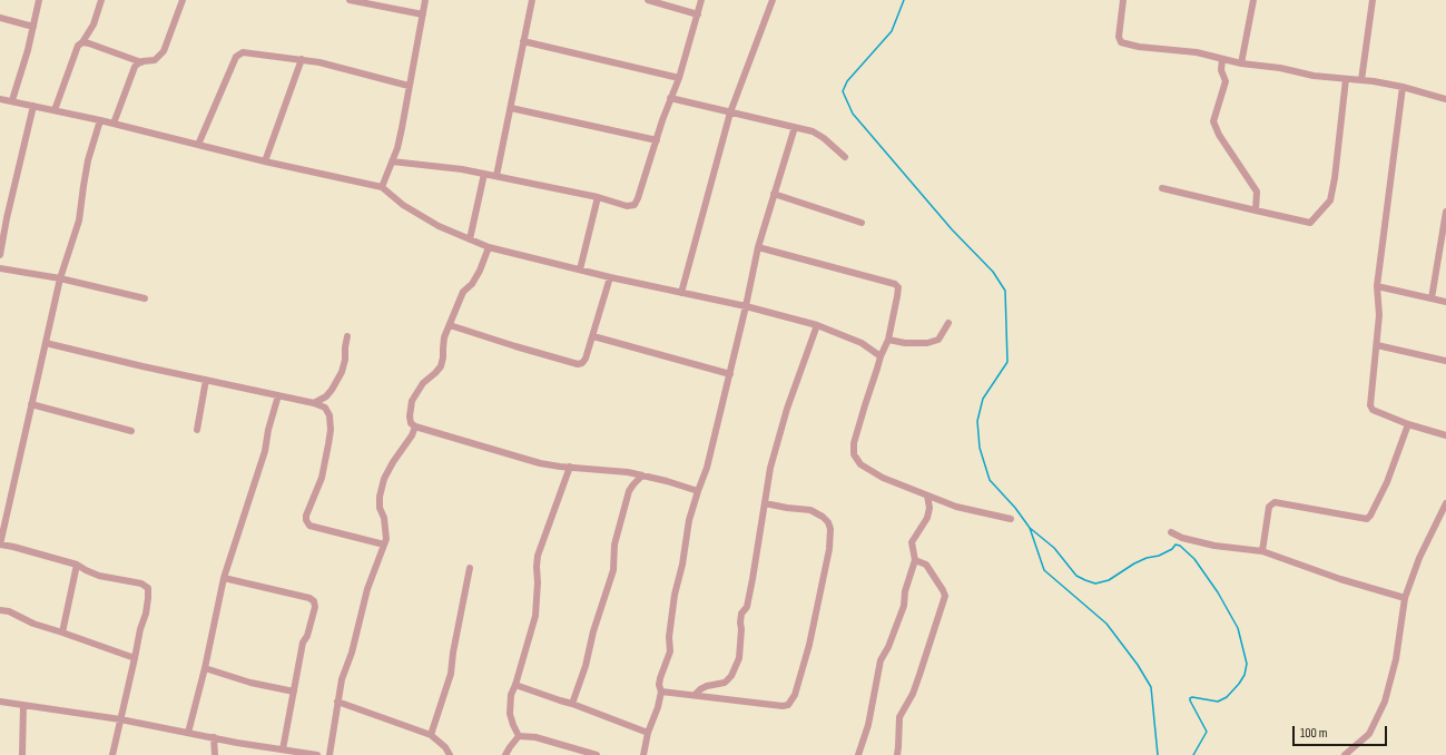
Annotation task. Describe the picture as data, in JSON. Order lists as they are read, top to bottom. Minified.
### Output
{"scale_bar":"100 m"}
